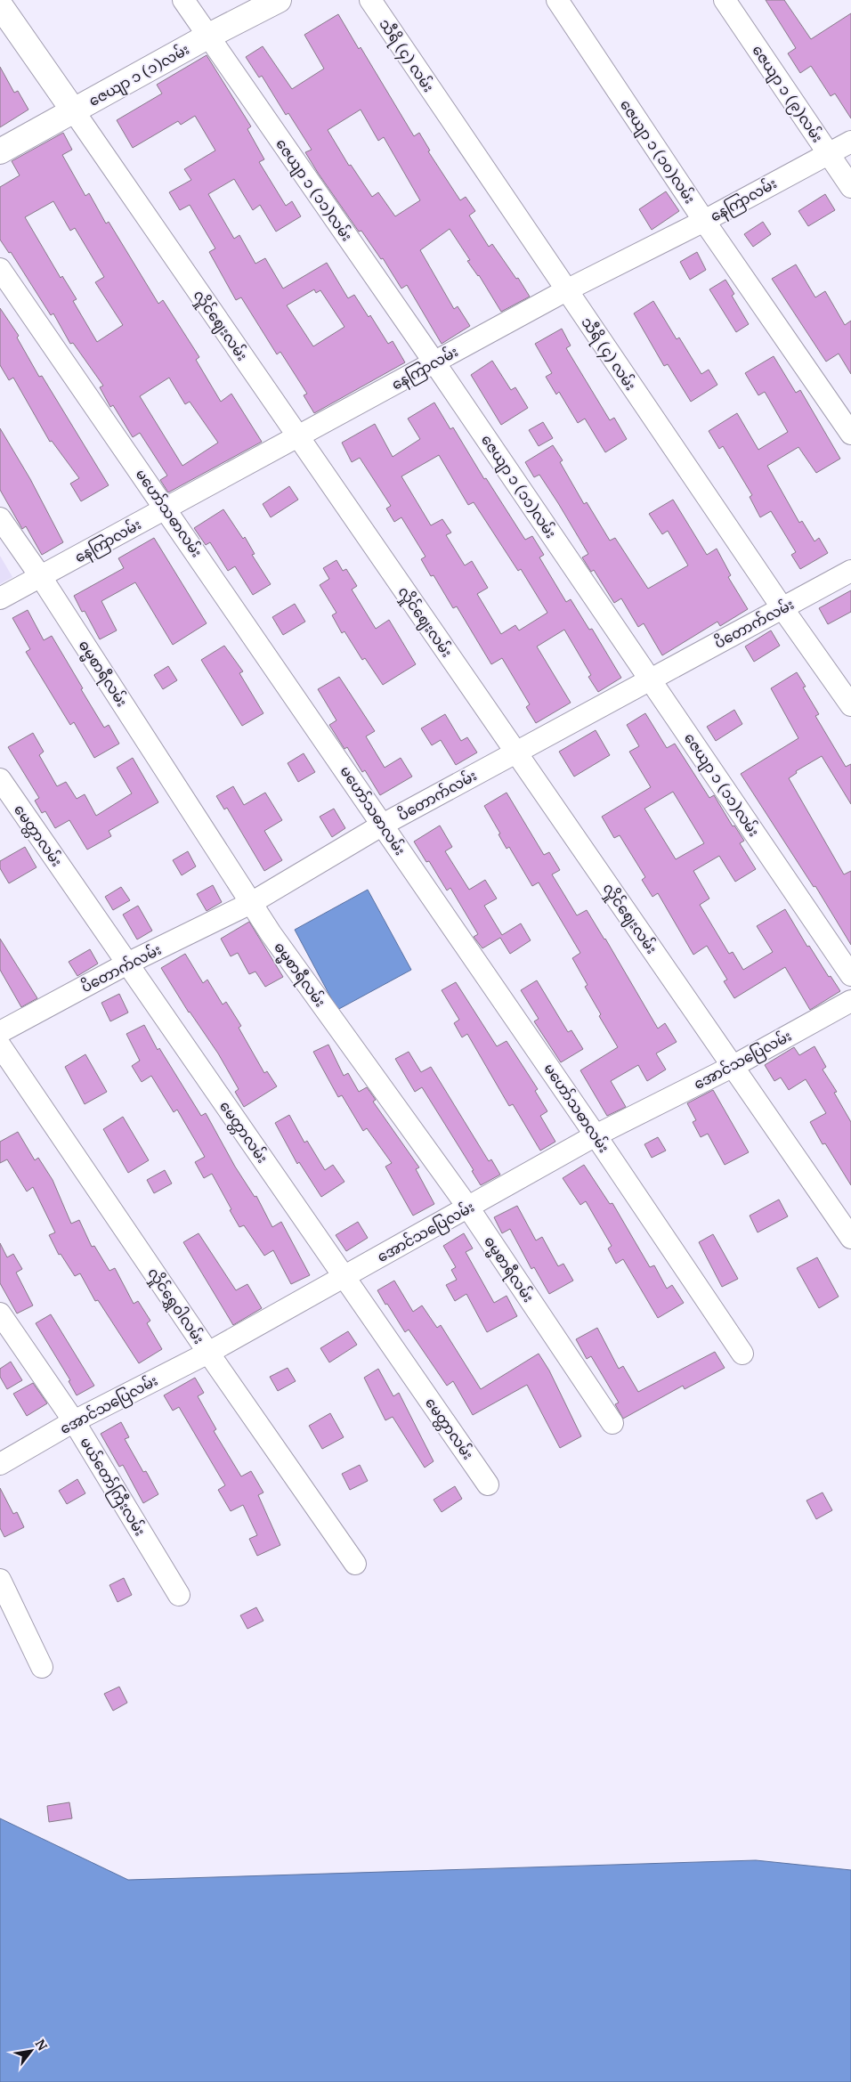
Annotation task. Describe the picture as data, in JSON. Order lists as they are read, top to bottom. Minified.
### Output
{"streets":{"street":["သီရိ (၄) လမ်း","ဇေယျာ ၁ (၁)လမ်း","ဇေယျာ ၁ (၉)လမ်း","ဇေယျာ ၁ (၁၀)လမ်း","ဇေယျာ ၁ (၁၁)လမ်း","နေကြာလမ်း","လှိုင်ဈေးလမ်း","မဟော်သဓာလမ်း","ပိတောက်လမ်း","ဓမ္မစာရီလမ်း","မေတ္တာလမ်း","အောင်သပြေလမ်း","လှိုင်ရွှေဝါလမ်း","မယ်တော်ကြီးလမ်း"]},"crossings":[["သီရိ (၄) လမ်း","နေကြာလမ်း"],["သီရိ (၄) လမ်း","ပိတောက်လမ်း"],["ဇေယျာ ၁ (၁)လမ်း","ဇေယျာ ၁ (၁၁)လမ်း"],["ဇေယျာ ၁ (၁)လမ်း","လှိုင်ဈေးလမ်း"],["ဇေယျာ ၁ (၉)လမ်း","နေကြာလမ်း"],["ဇေယျာ ၁ (၁၀)လမ်း","နေကြာလမ်း"],["ဇေယျာ ၁ (၁၁)လမ်း","နေကြာလမ်း"],["ဇေယျာ ၁ (၁၁)လမ်း","ပိတောက်လမ်း"],["နေကြာလမ်း","လှိုင်ဈေးလမ်း"],["နေကြာလမ်း","မဟော်သဓာလမ်း"],["နေကြာလမ်း","ဓမ္မစာရီလမ်း"],["လှိုင်ဈေးလမ်း","ပိတောက်လမ်း"],["လှိုင်ဈေးလမ်း","အောင်သပြေလမ်း"],["မဟော်သဓာလမ်း","ပိတောက်လမ်း"],["မဟော်သဓာလမ်း","အောင်သပြေလမ်း"],["ပိတောက်လမ်း","ဓမ္မစာရီလမ်း"],["ပိတောက်လမ်း","မေတ္တာလမ်း"],["ဓမ္မစာရီလမ်း","အောင်သပြေလမ်း"],["မေတ္တာလမ်း","အောင်သပြေလမ်း"],["အောင်သပြေလမ်း","လှိုင်ရွှေဝါလမ်း"],["အောင်သပြေလမ်း","မယ်တော်ကြီးလမ်း"]],"north":"top right"}
